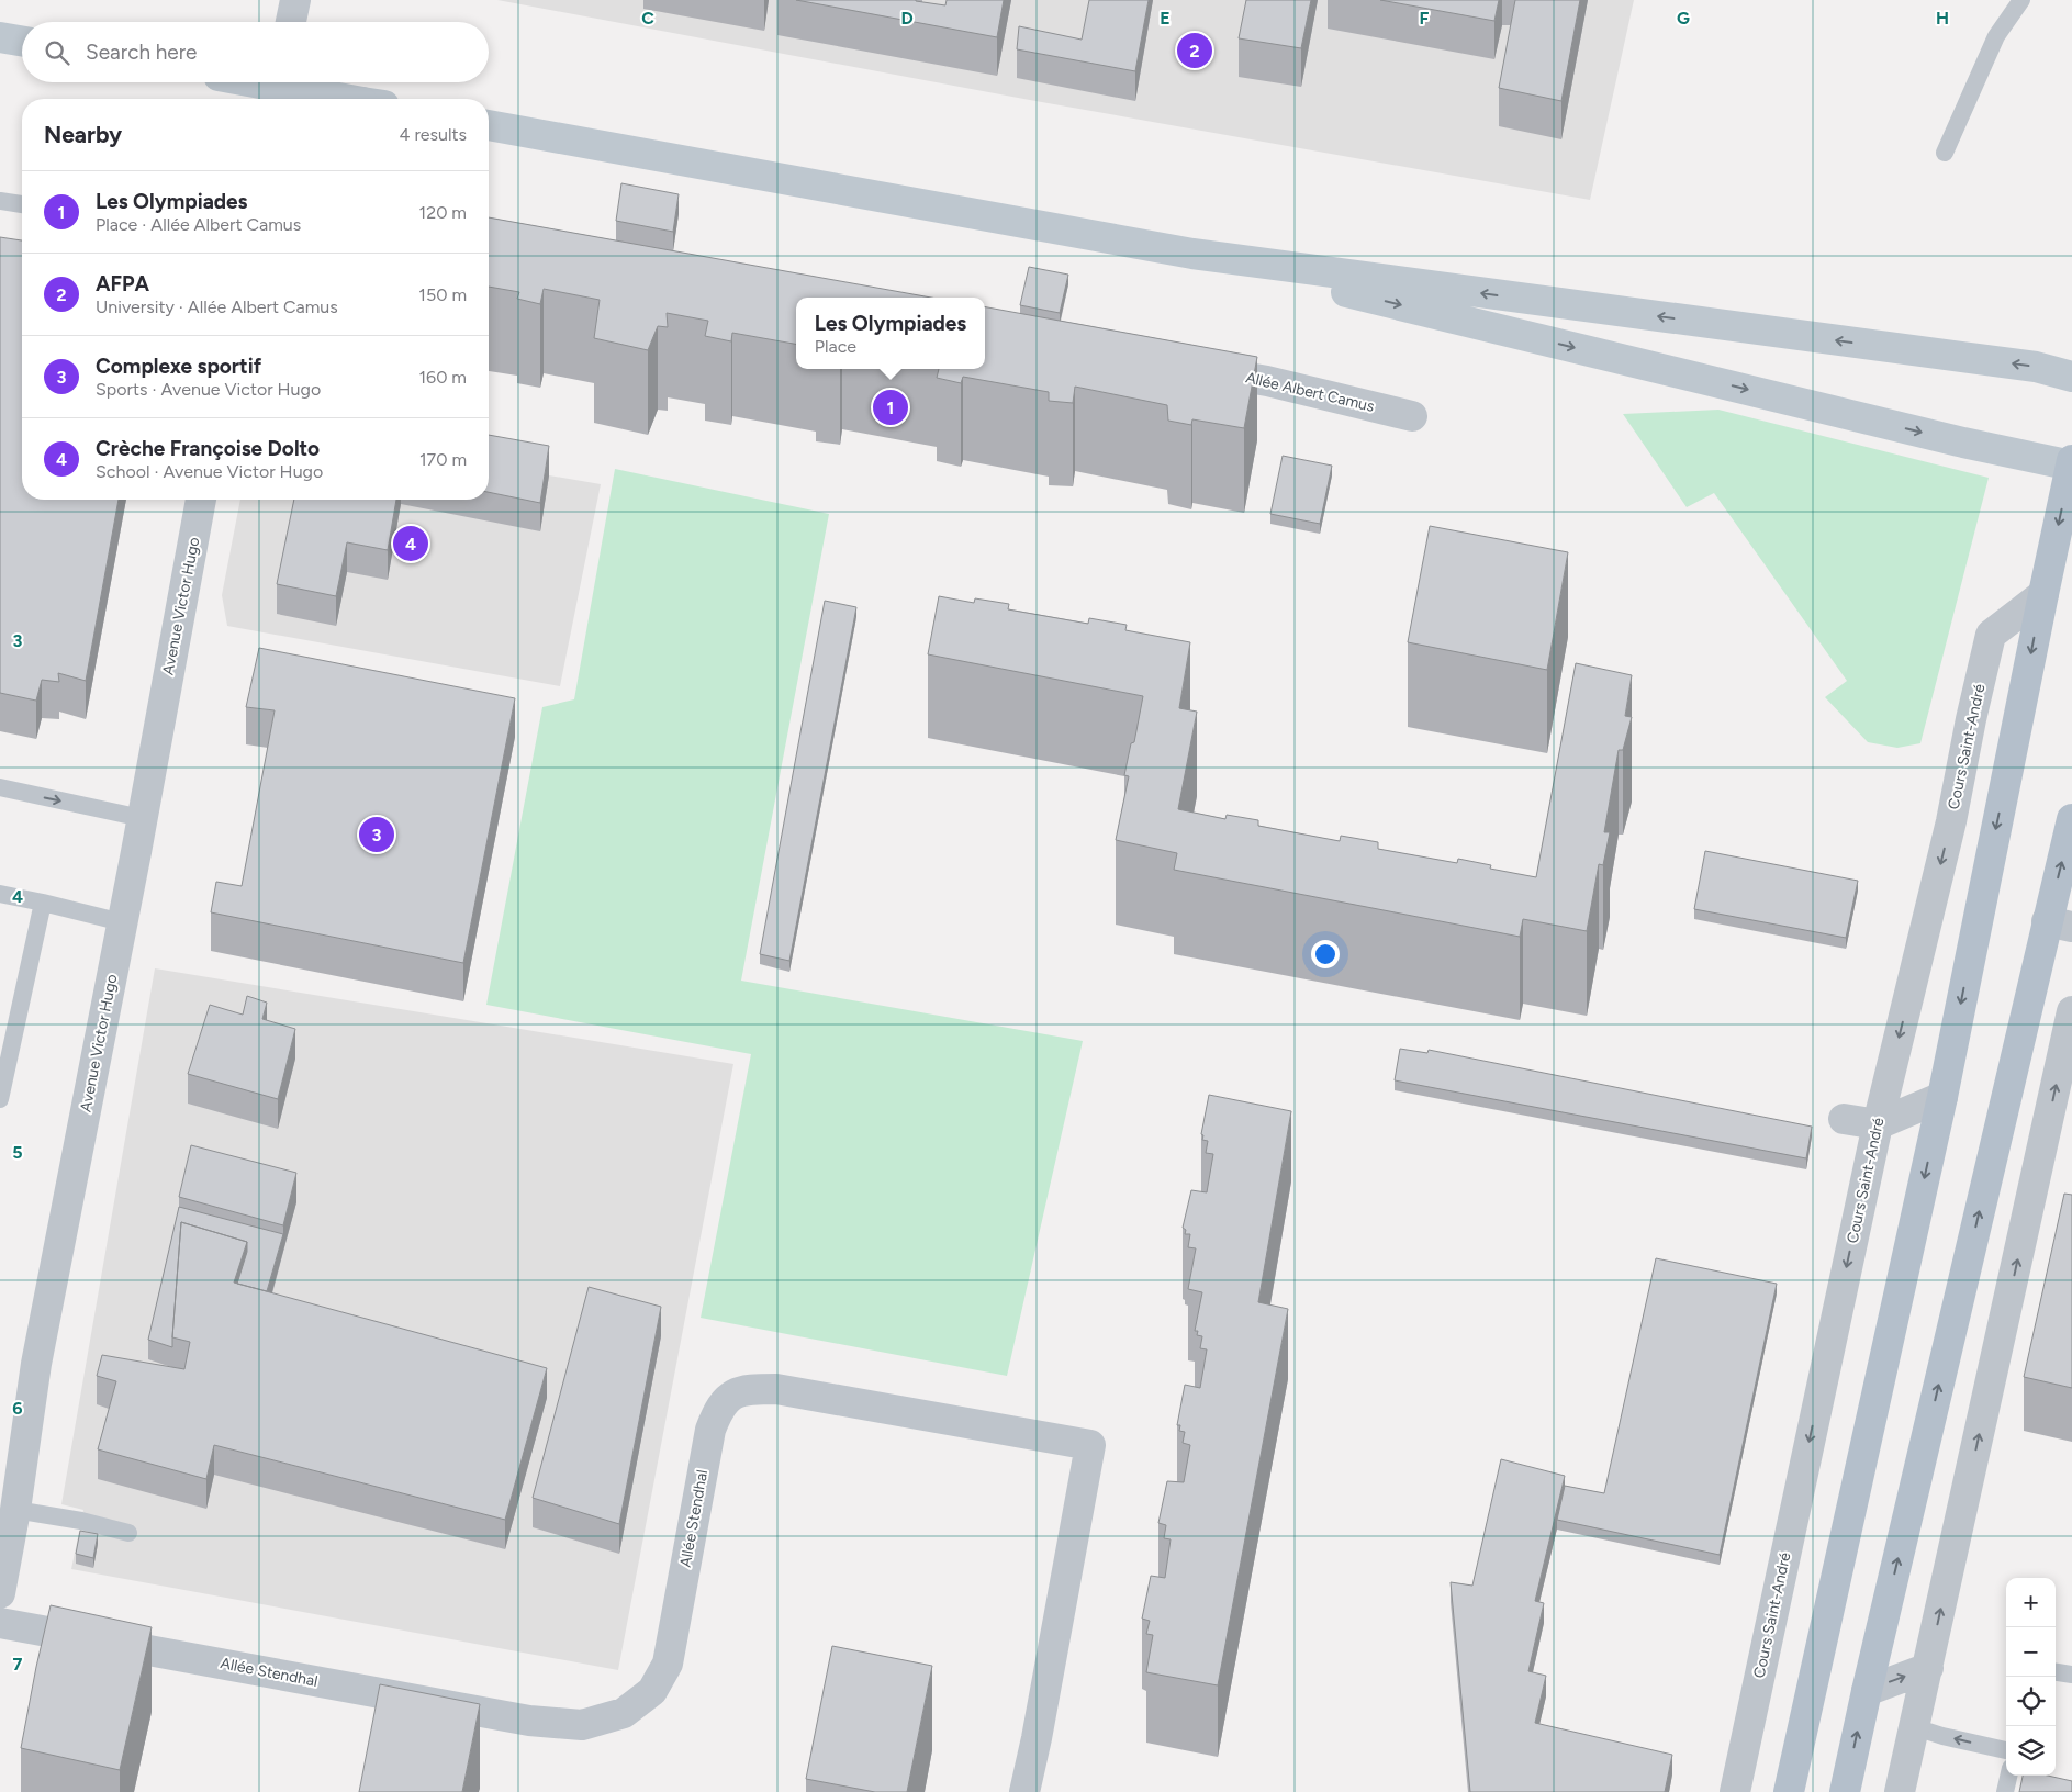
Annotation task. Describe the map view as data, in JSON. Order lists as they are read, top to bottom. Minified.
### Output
{"streets":{"street":["Allée Albert Camus","Avenue Victor Hugo","Cours Saint-André","Allée Stendhal"]},"page":{"search":"Search here","pins":["2","1","4","3"],"heading":["Nearby","4 results"],"list":[{"mark":"1","name":"Les Olympiades","note":"Place · Allée Albert Camus","value":"120 m"},{"mark":"2","name":"AFPA","note":"University · Allée Albert Camus","value":"150 m"},{"mark":"3","name":"Complexe sportif","note":"Sports · Avenue Victor Hugo","value":"160 m"},{"mark":"4","name":"Crèche Françoise Dolto","note":"School · Avenue Victor Hugo","value":"170 m"}],"popup":["Les Olympiades","Place"],"map_buttons":["+","−"]},"grid":{"columns":["C","D","E","F","G","H"],"rows":["3","4","5","6","7"]}}
